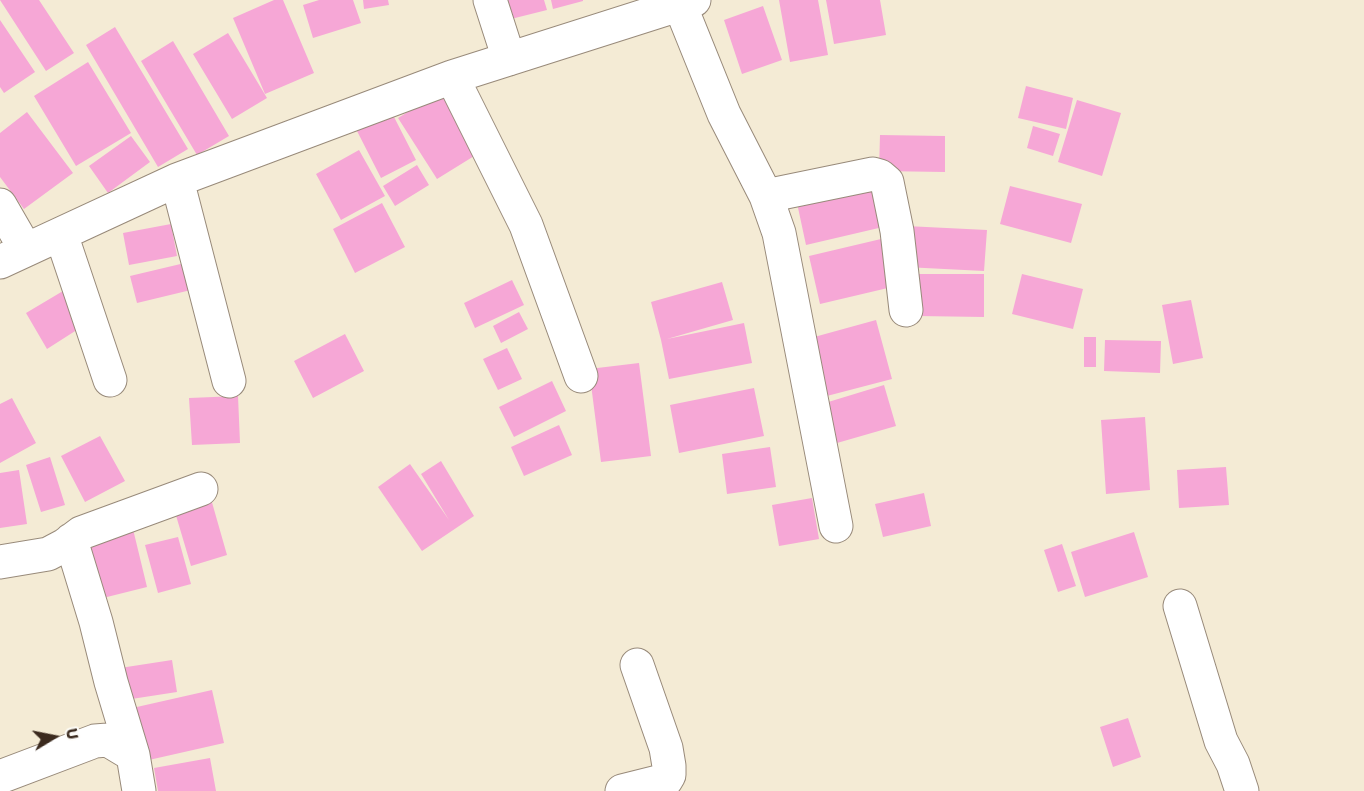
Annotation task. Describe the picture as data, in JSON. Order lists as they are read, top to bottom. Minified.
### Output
{"north":"right"}
